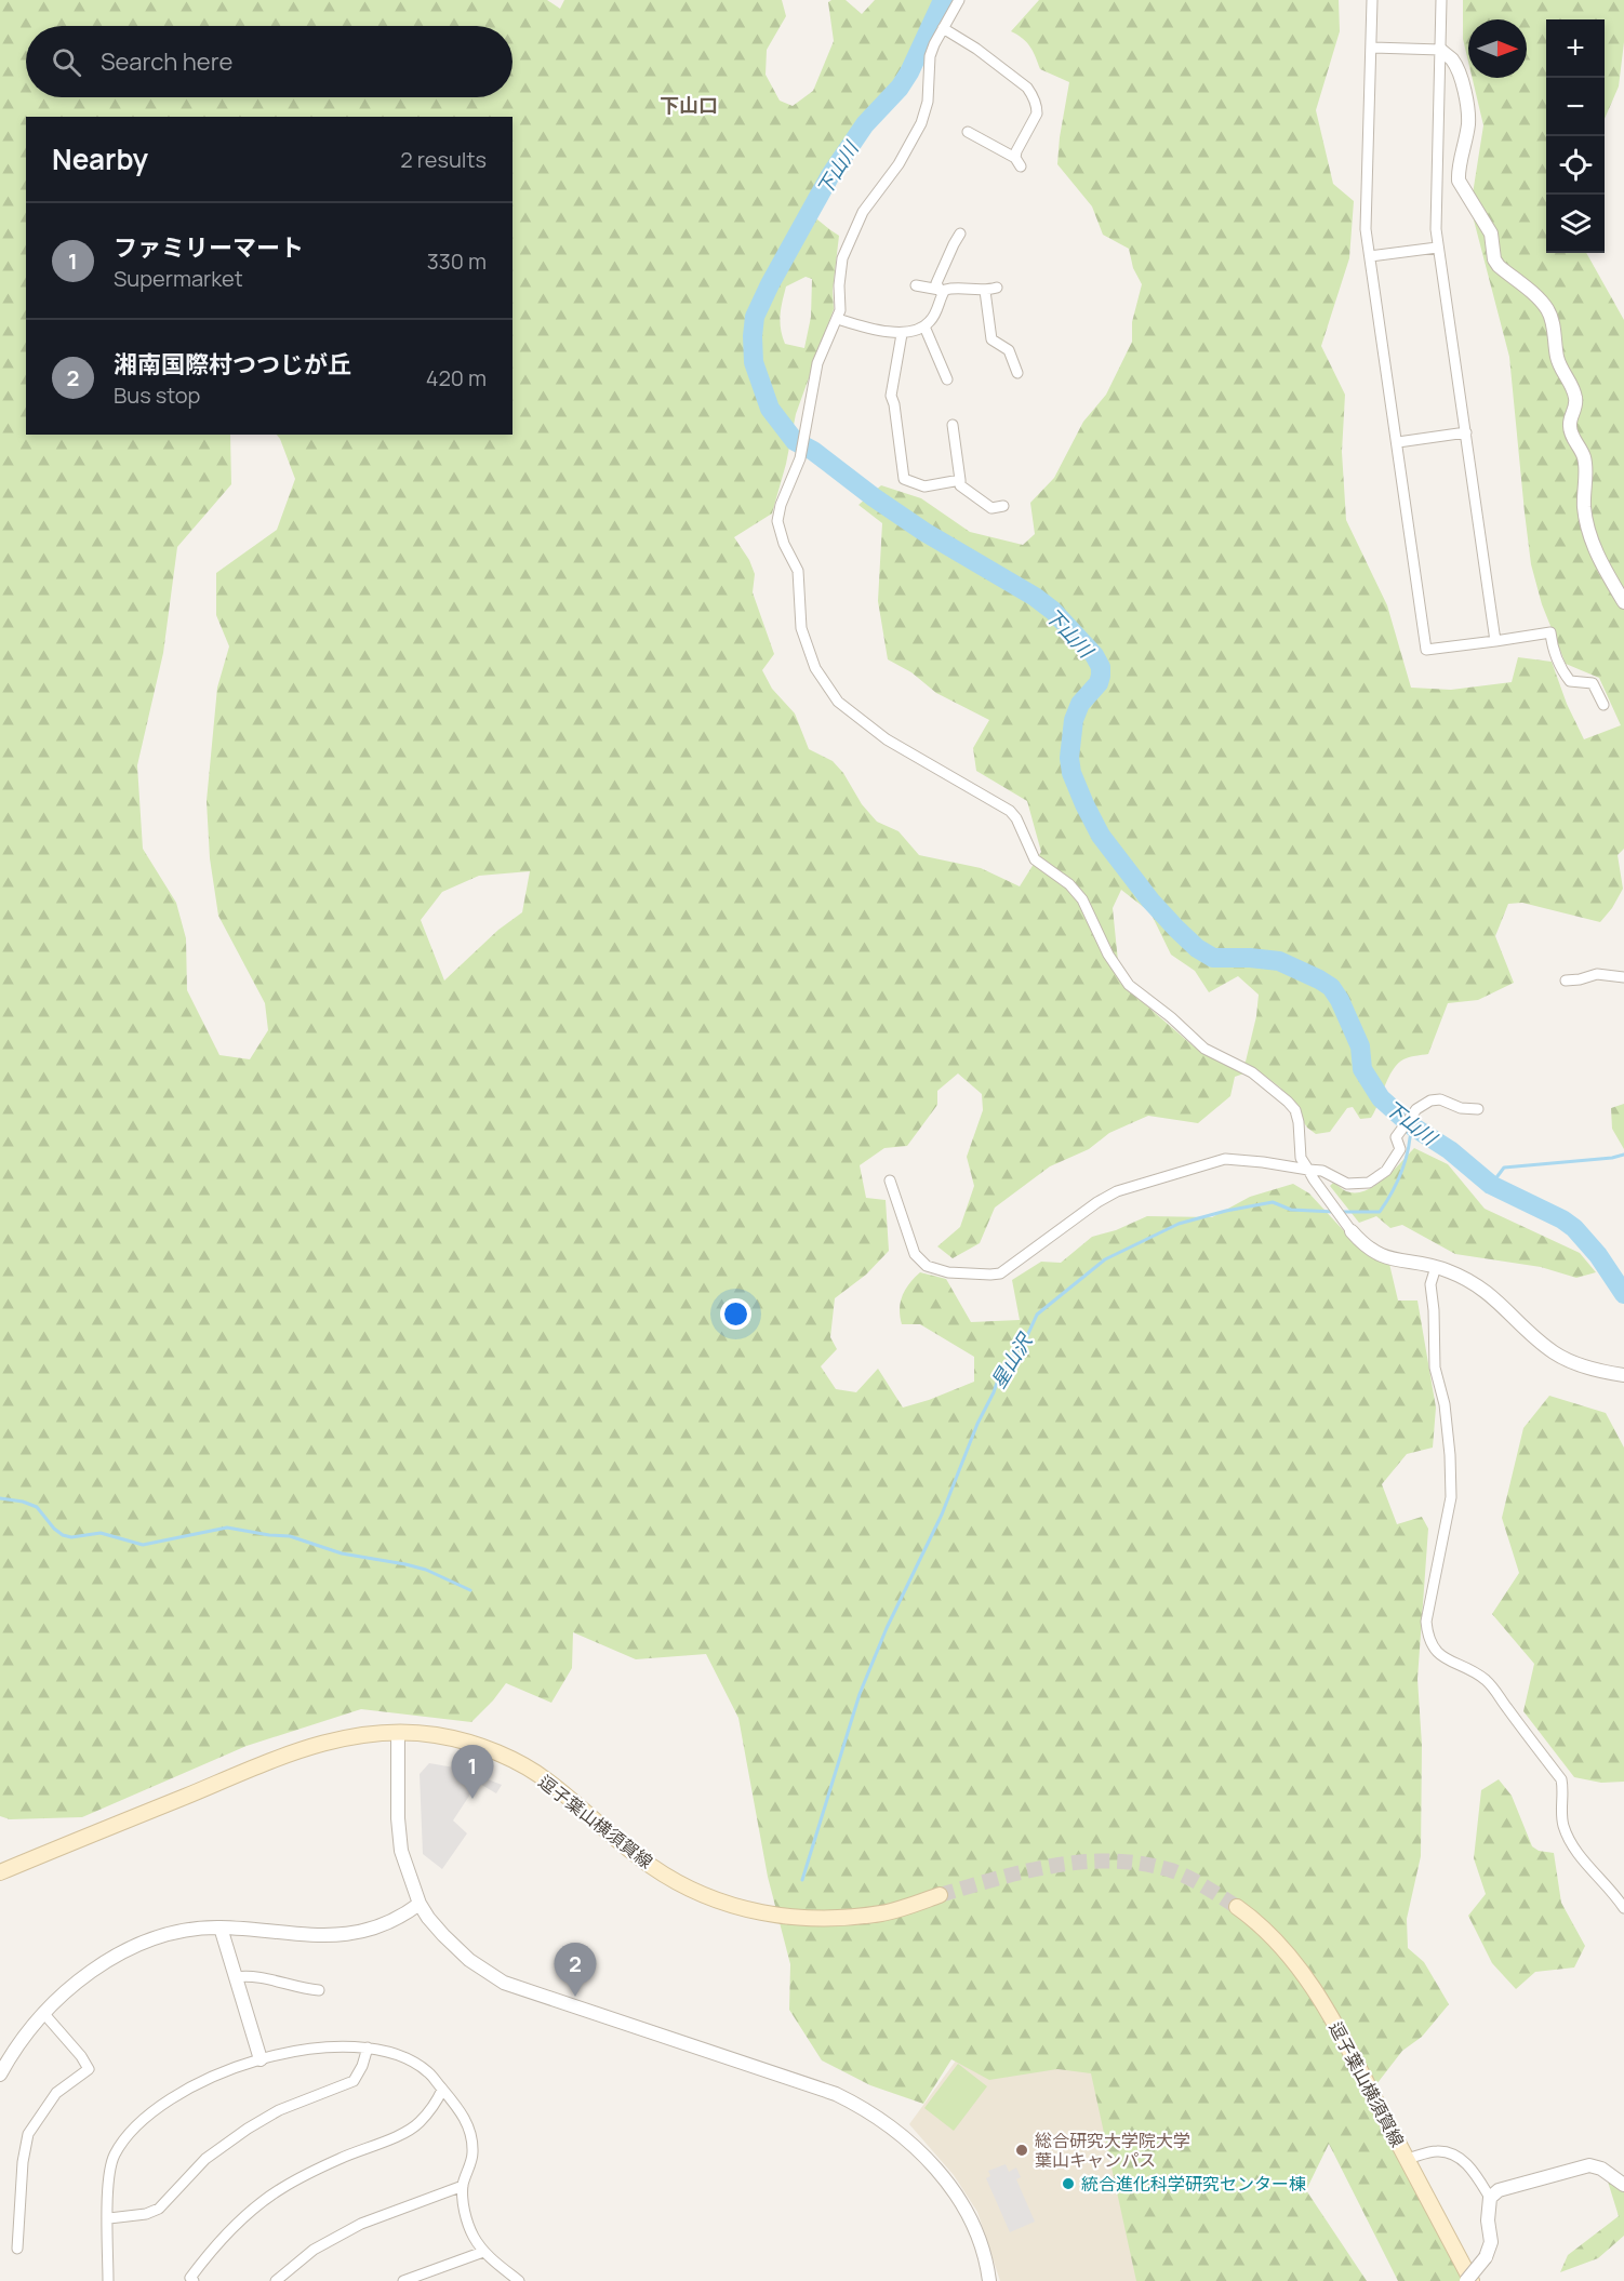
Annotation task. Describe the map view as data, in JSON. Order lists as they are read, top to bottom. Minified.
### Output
{"streets":{"main road":["逗子葉山横須賀線"]},"districts":["下山口"],"water":["下山川","星山沢"],"places":["総合研究大学院大学 葉山キャンパス","統合進化科学研究センター棟"],"north":"right","page":{"map_buttons":["+","−"],"search":"Search here","heading":["Nearby","2 results"],"list":[{"mark":"1","name":"ファミリーマート","note":"Supermarket","value":"330 m"},{"mark":"2","name":"湘南国際村つつじが丘","note":"Bus stop","value":"420 m"}],"pins":["1","2"]}}
